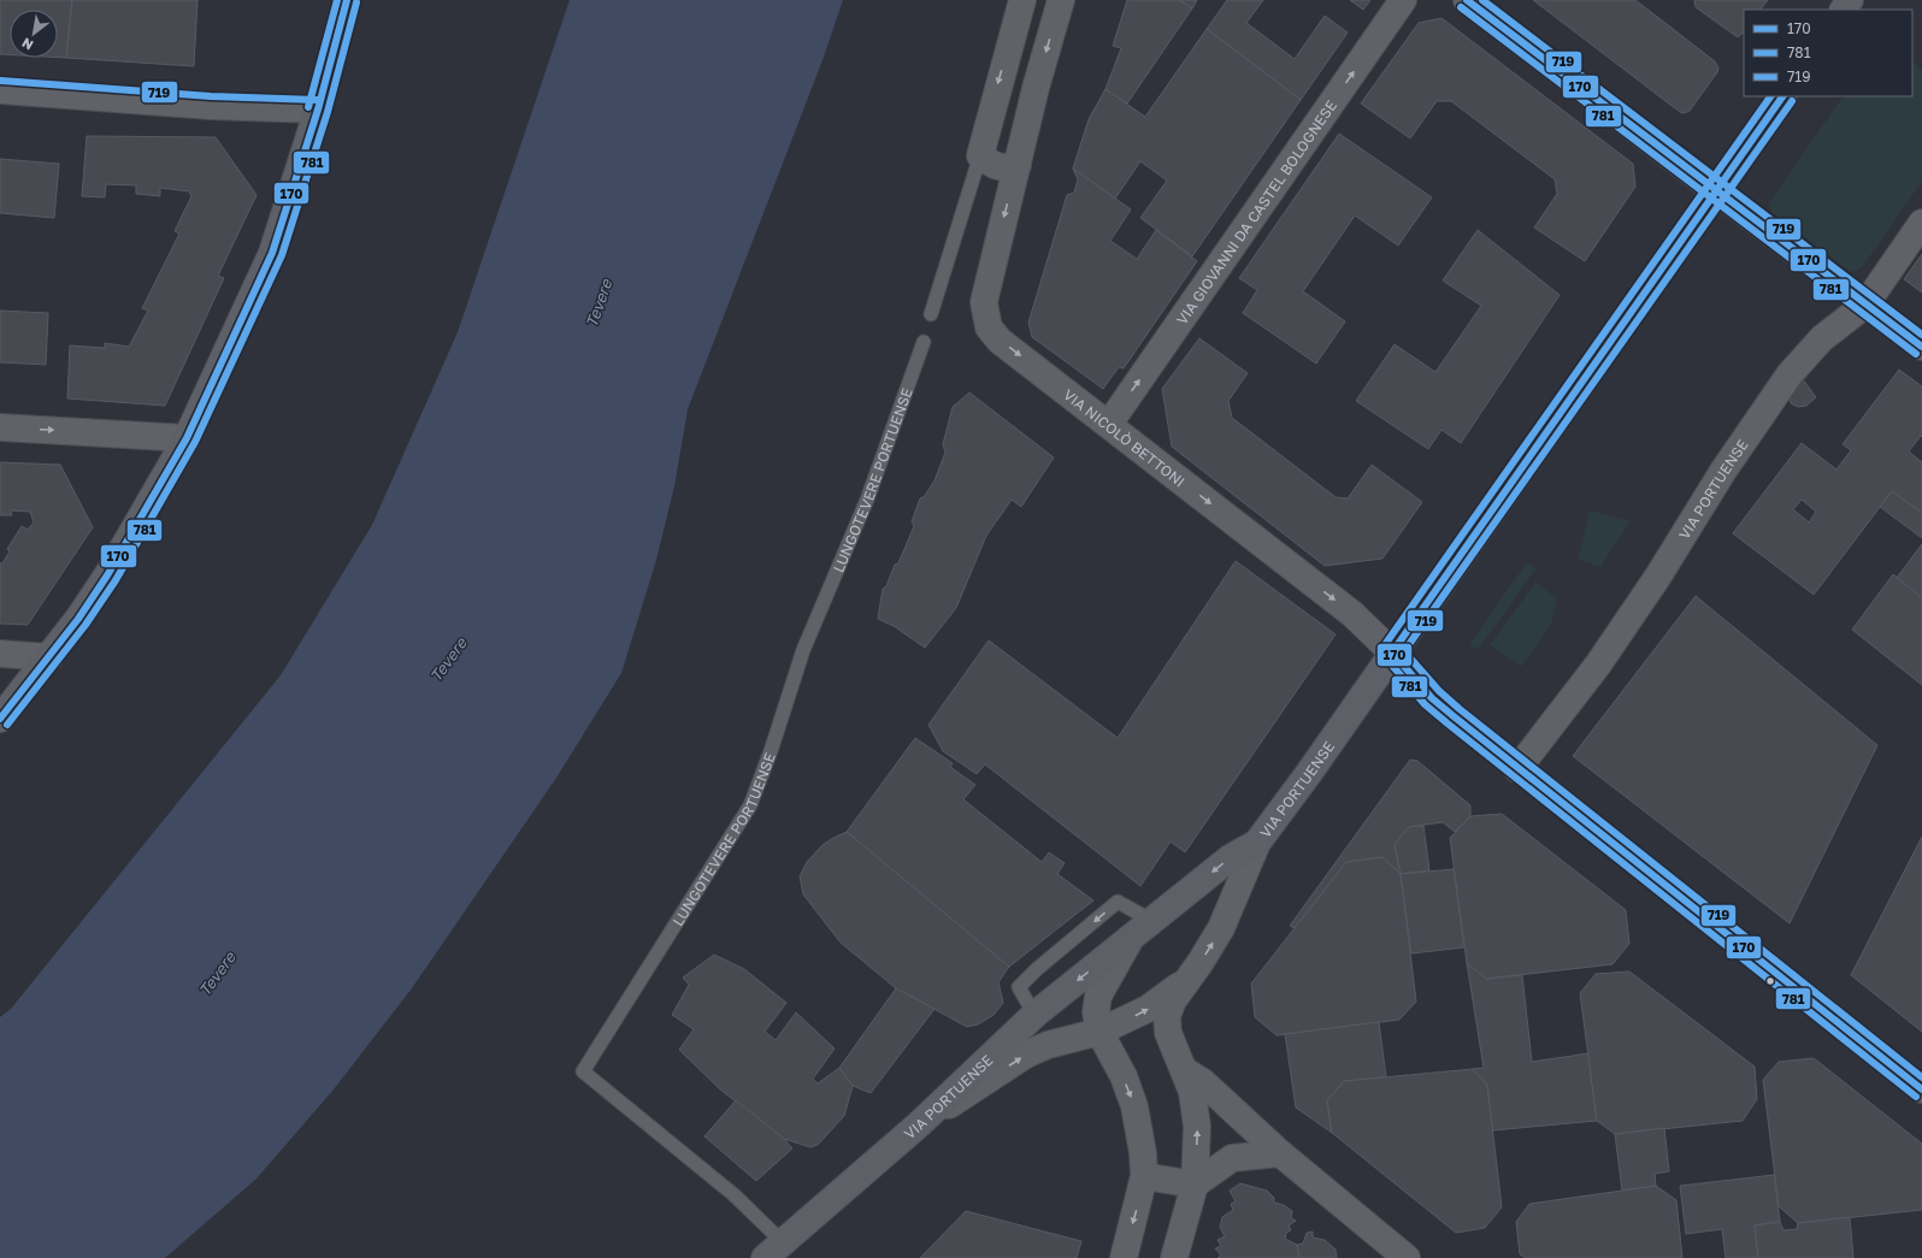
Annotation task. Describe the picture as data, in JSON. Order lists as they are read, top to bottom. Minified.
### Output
{"streets":{"main road":["VIA PORTUENSE"],"street":["VIA GIOVANNI DA CASTEL BOLOGNESE","VIA NICOLÒ BETTONI"],"lane":["LUNGOTEVERE PORTUENSE"]},"crossings":[["VIA GIOVANNI DA CASTEL BOLOGNESE","VIA NICOLÒ BETTONI"],["VIA NICOLÒ BETTONI","VIA PORTUENSE"],["LUNGOTEVERE PORTUENSE","VIA PORTUENSE"]],"one_way":["VIA GIOVANNI DA CASTEL BOLOGNESE","VIA NICOLÒ BETTONI"],"water":["Tevere"],"lines":["transit line 170","transit line 719","transit line 781"],"legend":["170","781","719"],"north":"bottom left"}
